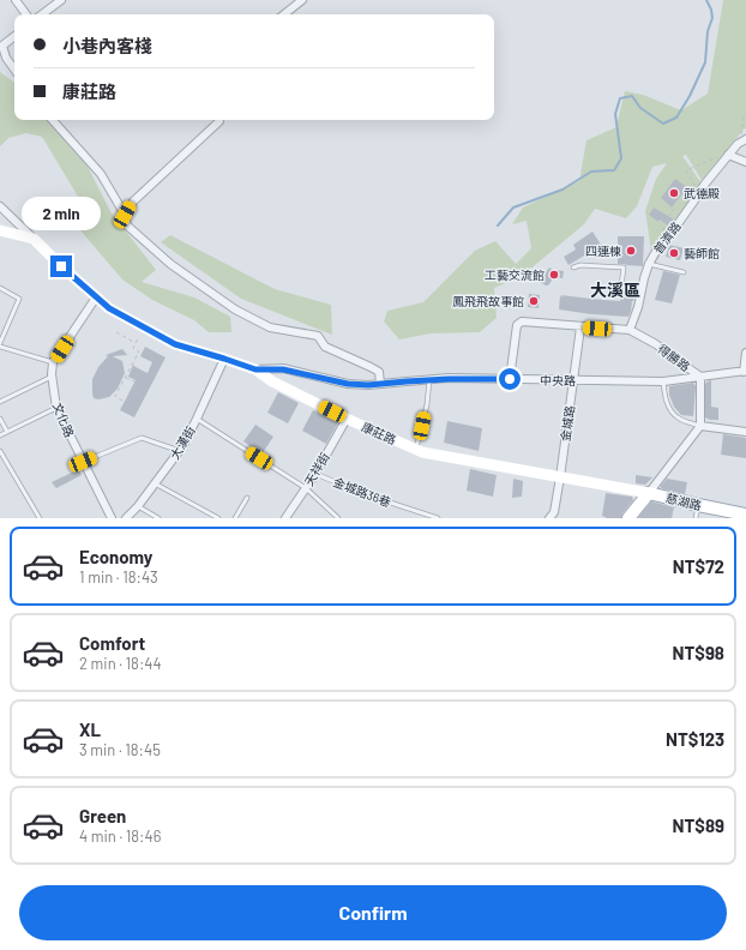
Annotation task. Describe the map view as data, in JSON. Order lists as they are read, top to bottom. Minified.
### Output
{"streets":{"main road":["慈湖路"],"street":["普濟路","得勝路","中央路","文化路","金城路","康莊路","大漢街","天祥街"],"lane":["金城路36巷"]},"crossings":[["普濟路","得勝路"],["得勝路","中央路"],["中央路","金城路"],["中央路","康莊路"],["文化路","康莊路"],["金城路","康莊路"],["康莊路","大漢街"],["康莊路","天祥街"],["康莊路","慈湖路"],["天祥街","金城路36巷"]],"districts":["大溪區"],"places":["武德殿","四連棟","藝師館","工藝交流館","鳳飛飛故事館"],"page":{"banner":["小巷內客棧","康莊路"],"bubble":"2 min","list":[{"name":"Economy","note":"1 min · 18:43","value":"NT$72"},{"name":"Comfort","note":"2 min · 18:44","value":"NT$98"},{"name":"XL","note":"3 min · 18:45","value":"NT$123"},{"name":"Green","note":"4 min · 18:46","value":"NT$89"}],"buttons":"Confirm"}}
